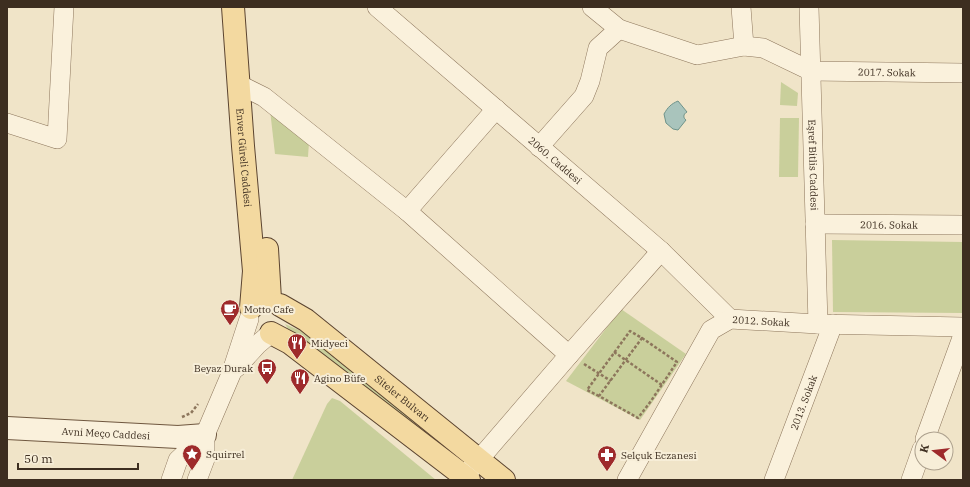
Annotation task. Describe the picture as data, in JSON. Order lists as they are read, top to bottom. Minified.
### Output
{"streets":{"main road":["Enver Güreli Caddesi","Siteler Bulvarı"],"street":["2017. Sokak","2060. Caddesi","Eşref Bitlis Caddesi","2016. Sokak","2012. Sokak","2013. Sokak","Avni Meço Caddesi"]},"crossings":[["2017. Sokak","Eşref Bitlis Caddesi"],["Enver Güreli Caddesi","Siteler Bulvarı"],["2060. Caddesi","2012. Sokak"],["Eşref Bitlis Caddesi","2016. Sokak"],["Eşref Bitlis Caddesi","2012. Sokak"],["Eşref Bitlis Caddesi","2013. Sokak"],["2012. Sokak","2013. Sokak"]],"places":{"cafe":["Motto Cafe"],"restaurant":["Midyeci","Agino Büfe"],"bus stop":["Beyaz Durak"],"place":["Squirrel"],"pharmacy":["Selçuk Eczanesi"]},"scale_bar":"50 m","north":"left"}
